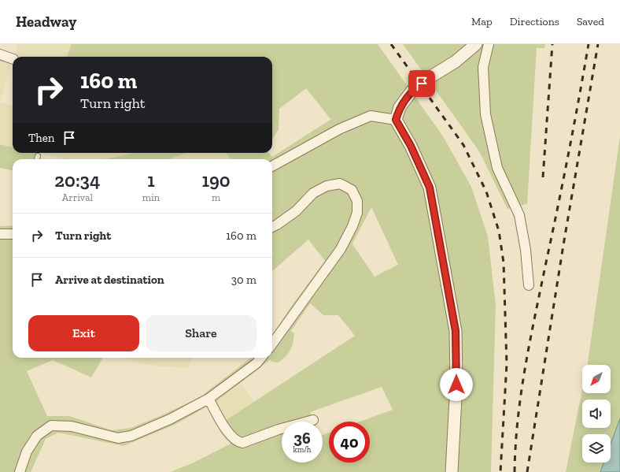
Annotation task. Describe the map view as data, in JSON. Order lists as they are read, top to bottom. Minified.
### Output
{"north":"bottom left","page":{"header":"Headway","nav":["Map","Directions","Saved"],"turn":["160 m","Turn right"],"then":"Then","eta":["20:34","Arrival","1","min","190","m"],"list":[{"name":"Turn right","value":"160 m"},{"name":"Arrive at destination","value":"30 m"}],"buttons":["Exit","Share"],"speed":"36 km/h","limit":"40"}}
